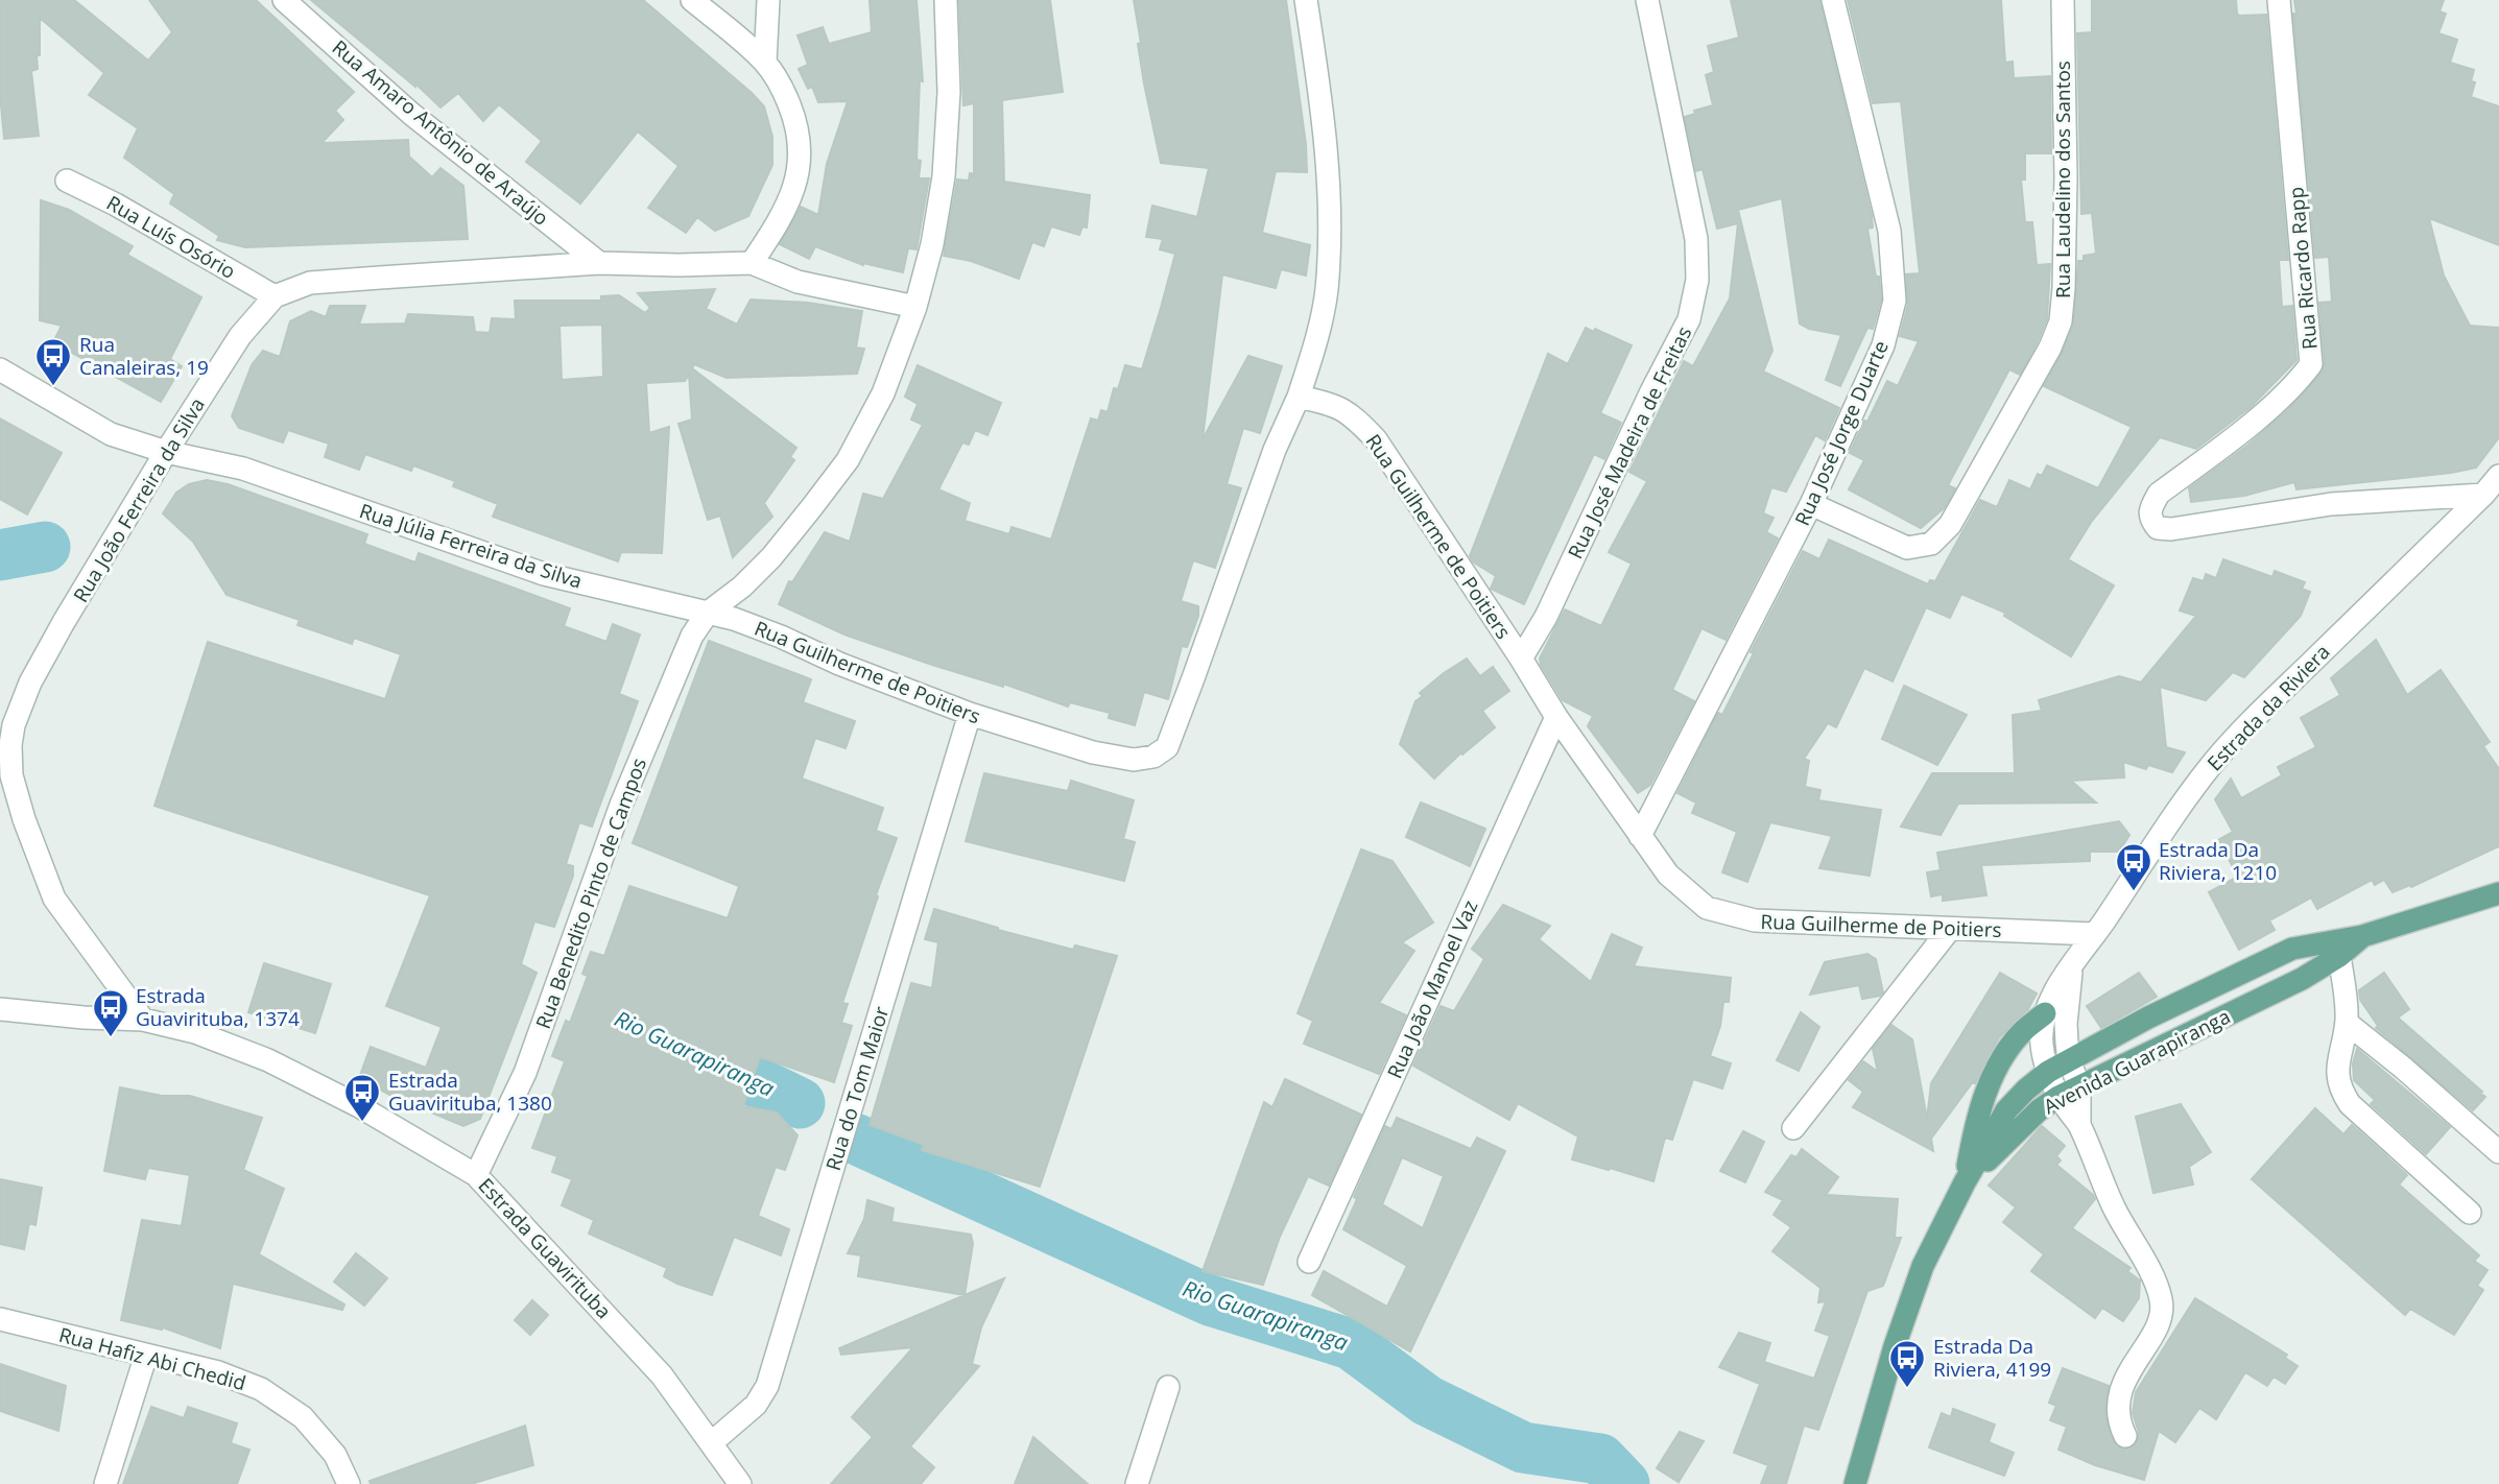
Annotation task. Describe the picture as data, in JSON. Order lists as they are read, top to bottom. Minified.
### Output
{"streets":{"main road":["Avenida Guarapiranga"],"street":["Rua Amaro Antônio de Araújo","Rua Laudelino dos Santos","Rua Luís Osório","Rua Ricardo Rapp","Rua José Jorge Duarte","Rua José Madeira de Freitas","Rua João Ferreira da Silva","Rua Guilherme de Poitiers","Rua Júlia Ferreira da Silva","Estrada da Riviera","Rua Benedito Pinto de Campos","Rua João Manoel Vaz","Rua do Tom Maior","Estrada Guavirituba","Rua Hafiz Abi Chedid"]},"crossings":[["Rua Amaro Antônio de Araújo","Rua João Ferreira da Silva"],["Rua Laudelino dos Santos","Rua José Jorge Duarte"],["Rua Luís Osório","Rua João Ferreira da Silva"],["Rua Ricardo Rapp","Estrada da Riviera"],["Rua José Jorge Duarte","Rua Guilherme de Poitiers"],["Rua José Madeira de Freitas","Rua Guilherme de Poitiers"],["Rua João Ferreira da Silva","Rua Júlia Ferreira da Silva"],["Rua João Ferreira da Silva","Estrada Guavirituba"],["Rua Guilherme de Poitiers","Rua Júlia Ferreira da Silva"],["Rua Guilherme de Poitiers","Estrada da Riviera"],["Rua Guilherme de Poitiers","Rua Benedito Pinto de Campos"],["Rua Guilherme de Poitiers","Rua João Manoel Vaz"],["Rua Guilherme de Poitiers","Rua do Tom Maior"],["Rua Júlia Ferreira da Silva","Rua Benedito Pinto de Campos"],["Estrada da Riviera","Avenida Guarapiranga"],["Rua Benedito Pinto de Campos","Estrada Guavirituba"],["Rua do Tom Maior","Estrada Guavirituba"]],"water":["Rio Guarapiranga"],"places":{"bus stop":["Rua Canaleiras, 19","Estrada Da Riviera, 1210","Estrada Guavirituba, 1374","Estrada Guavirituba, 1380","Estrada Da Riviera, 4199"]}}
